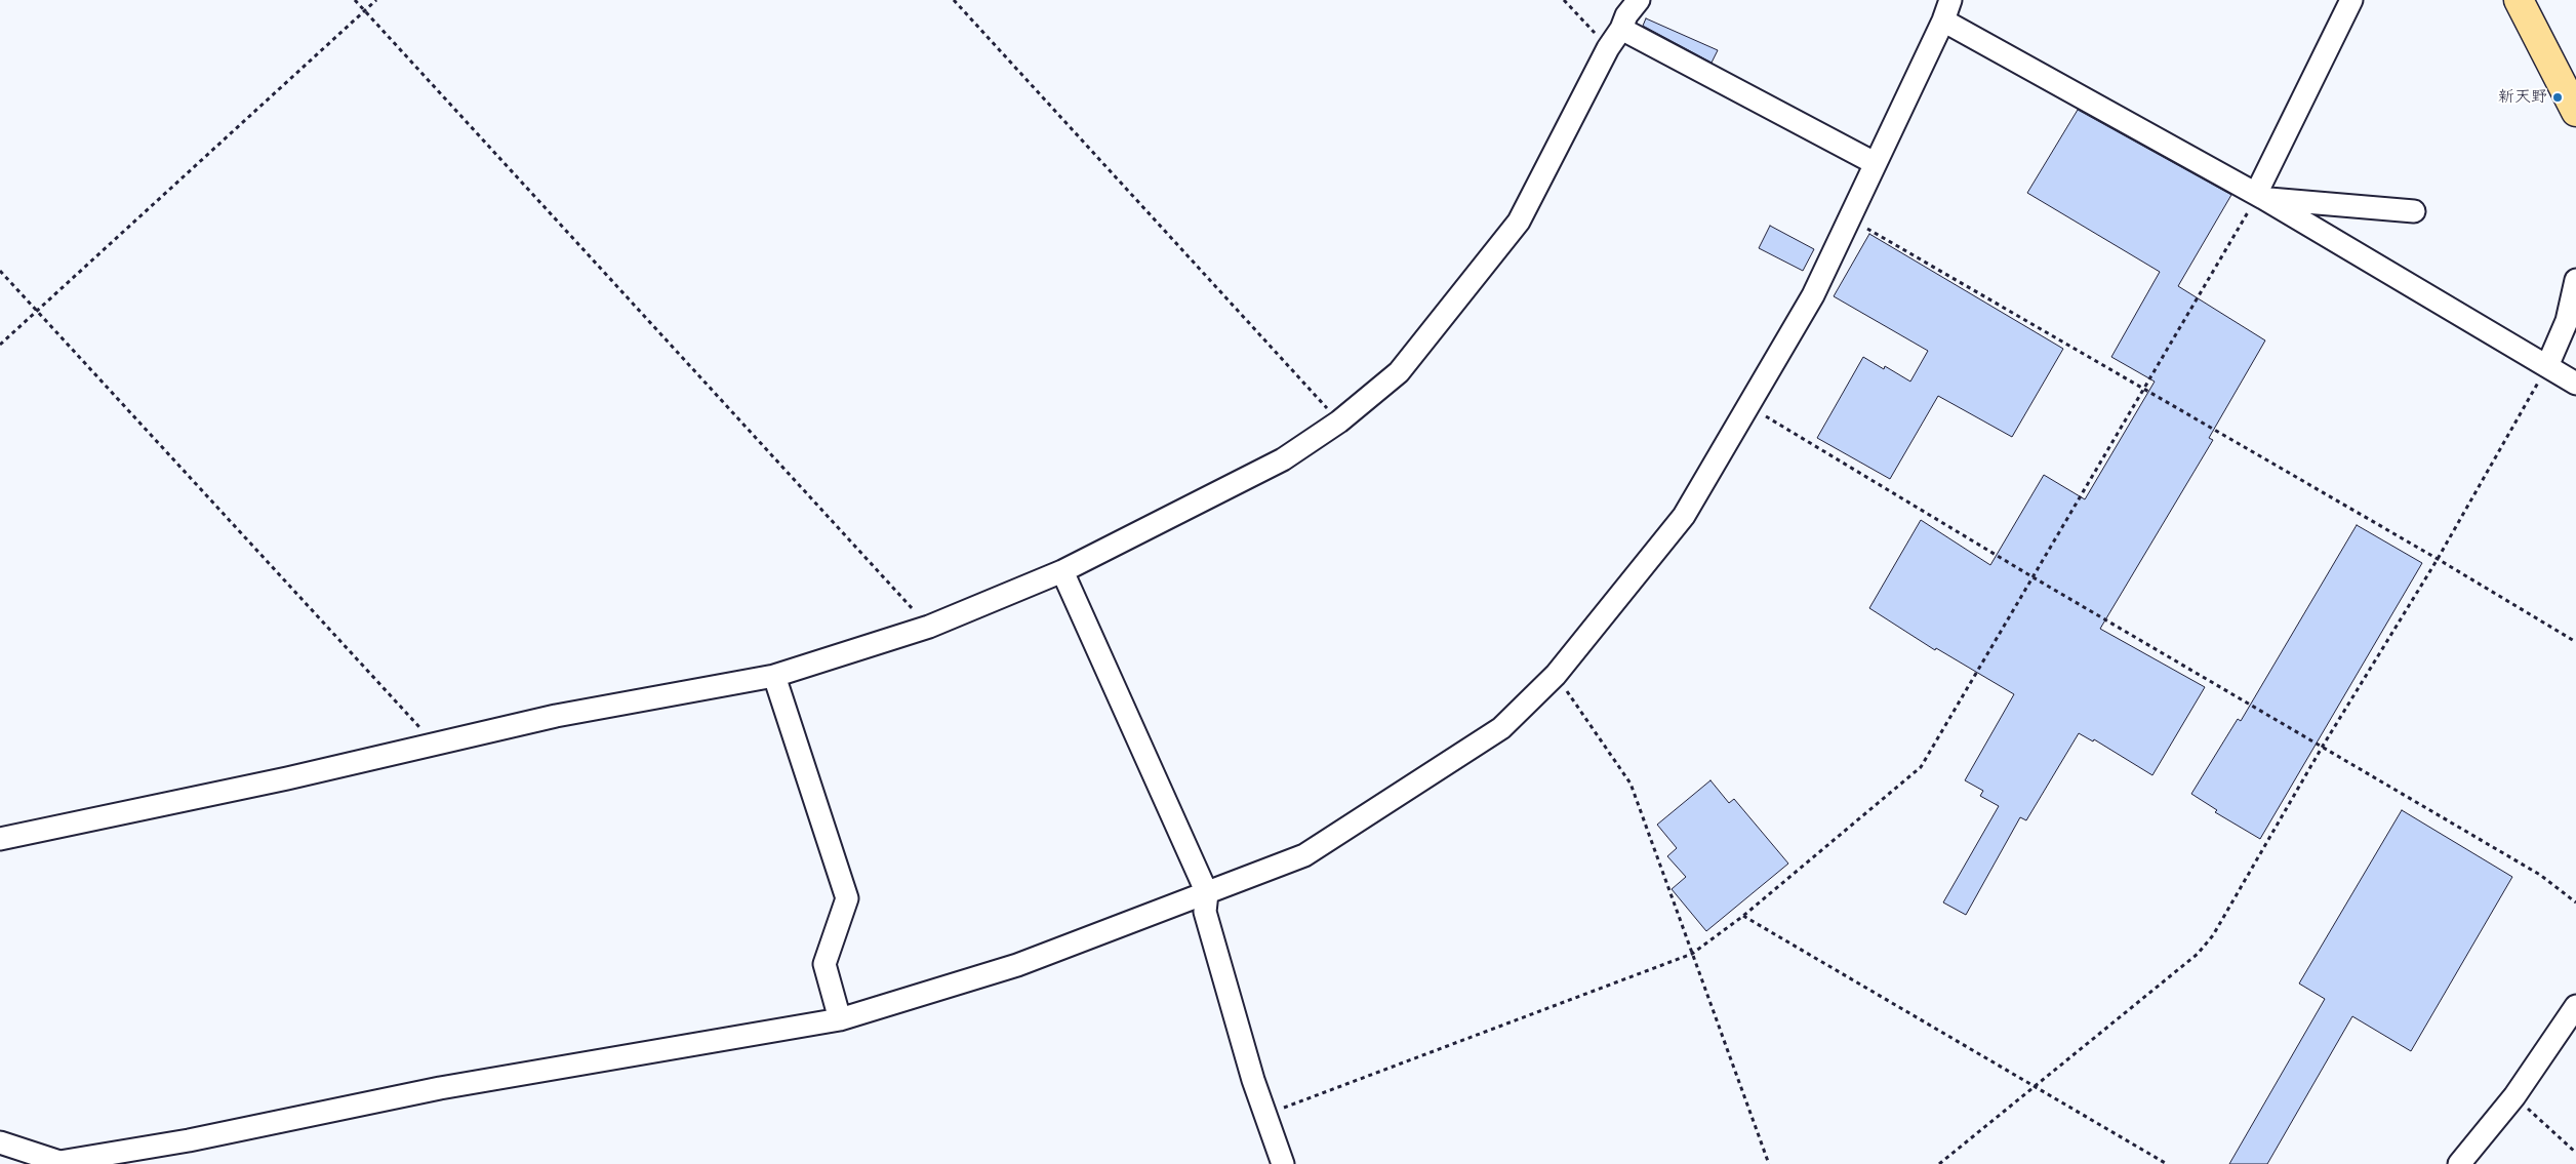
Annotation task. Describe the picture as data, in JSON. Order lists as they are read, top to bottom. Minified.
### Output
{"places":["新天野"]}
